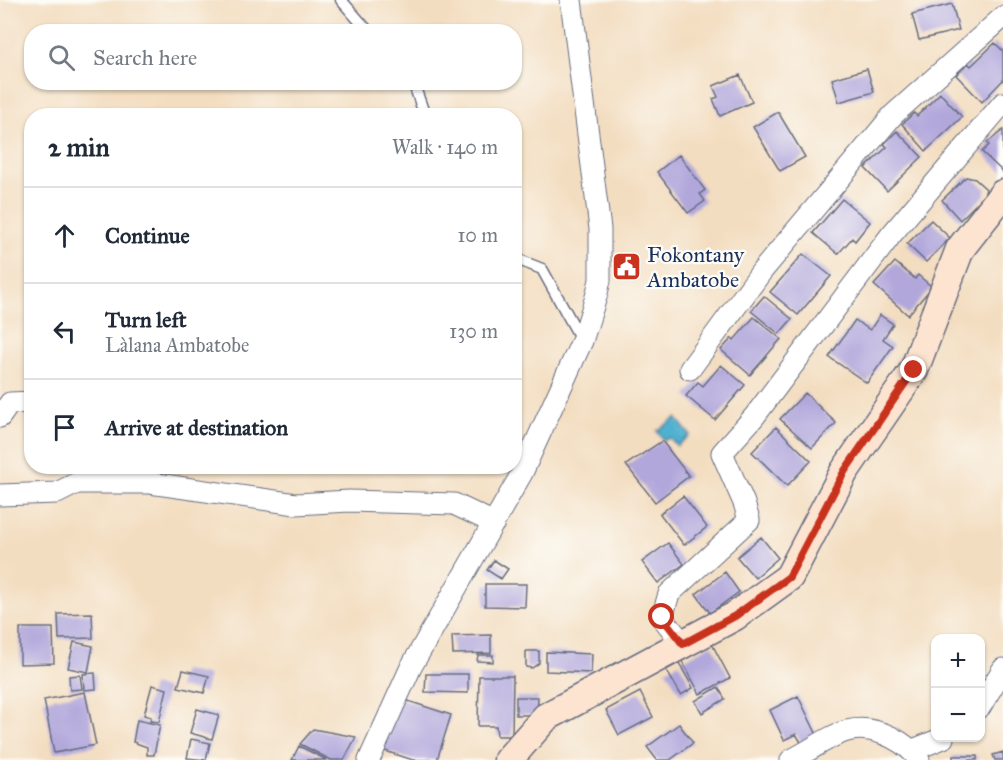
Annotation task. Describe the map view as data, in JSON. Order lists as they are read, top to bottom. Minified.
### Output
{"places":{"public building":["Fokontany Ambatobe"]},"page":{"search":"Search here","heading":["2 min","Walk · 140 m"],"list":[["Continue","10 m"],["Turn left","Làlana Ambatobe","130 m"],"Arrive at destination"],"map_buttons":["+","−"]}}
